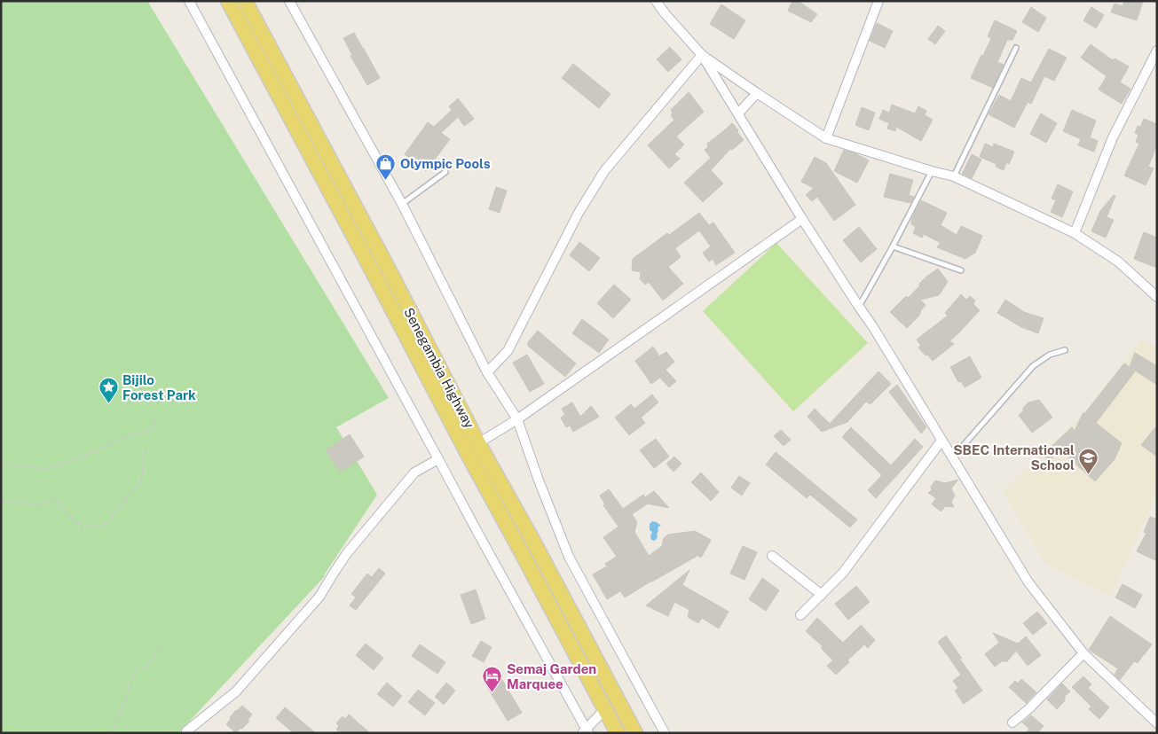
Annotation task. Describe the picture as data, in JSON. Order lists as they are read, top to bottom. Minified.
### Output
{"streets":{"main road":["Senegambia Highway"]},"places":{"shop":["Olympic Pools"],"place":["Bijilo Forest Park"],"school or university":["SBEC International School"],"hotel":["Semaj Garden Marquee"]}}
